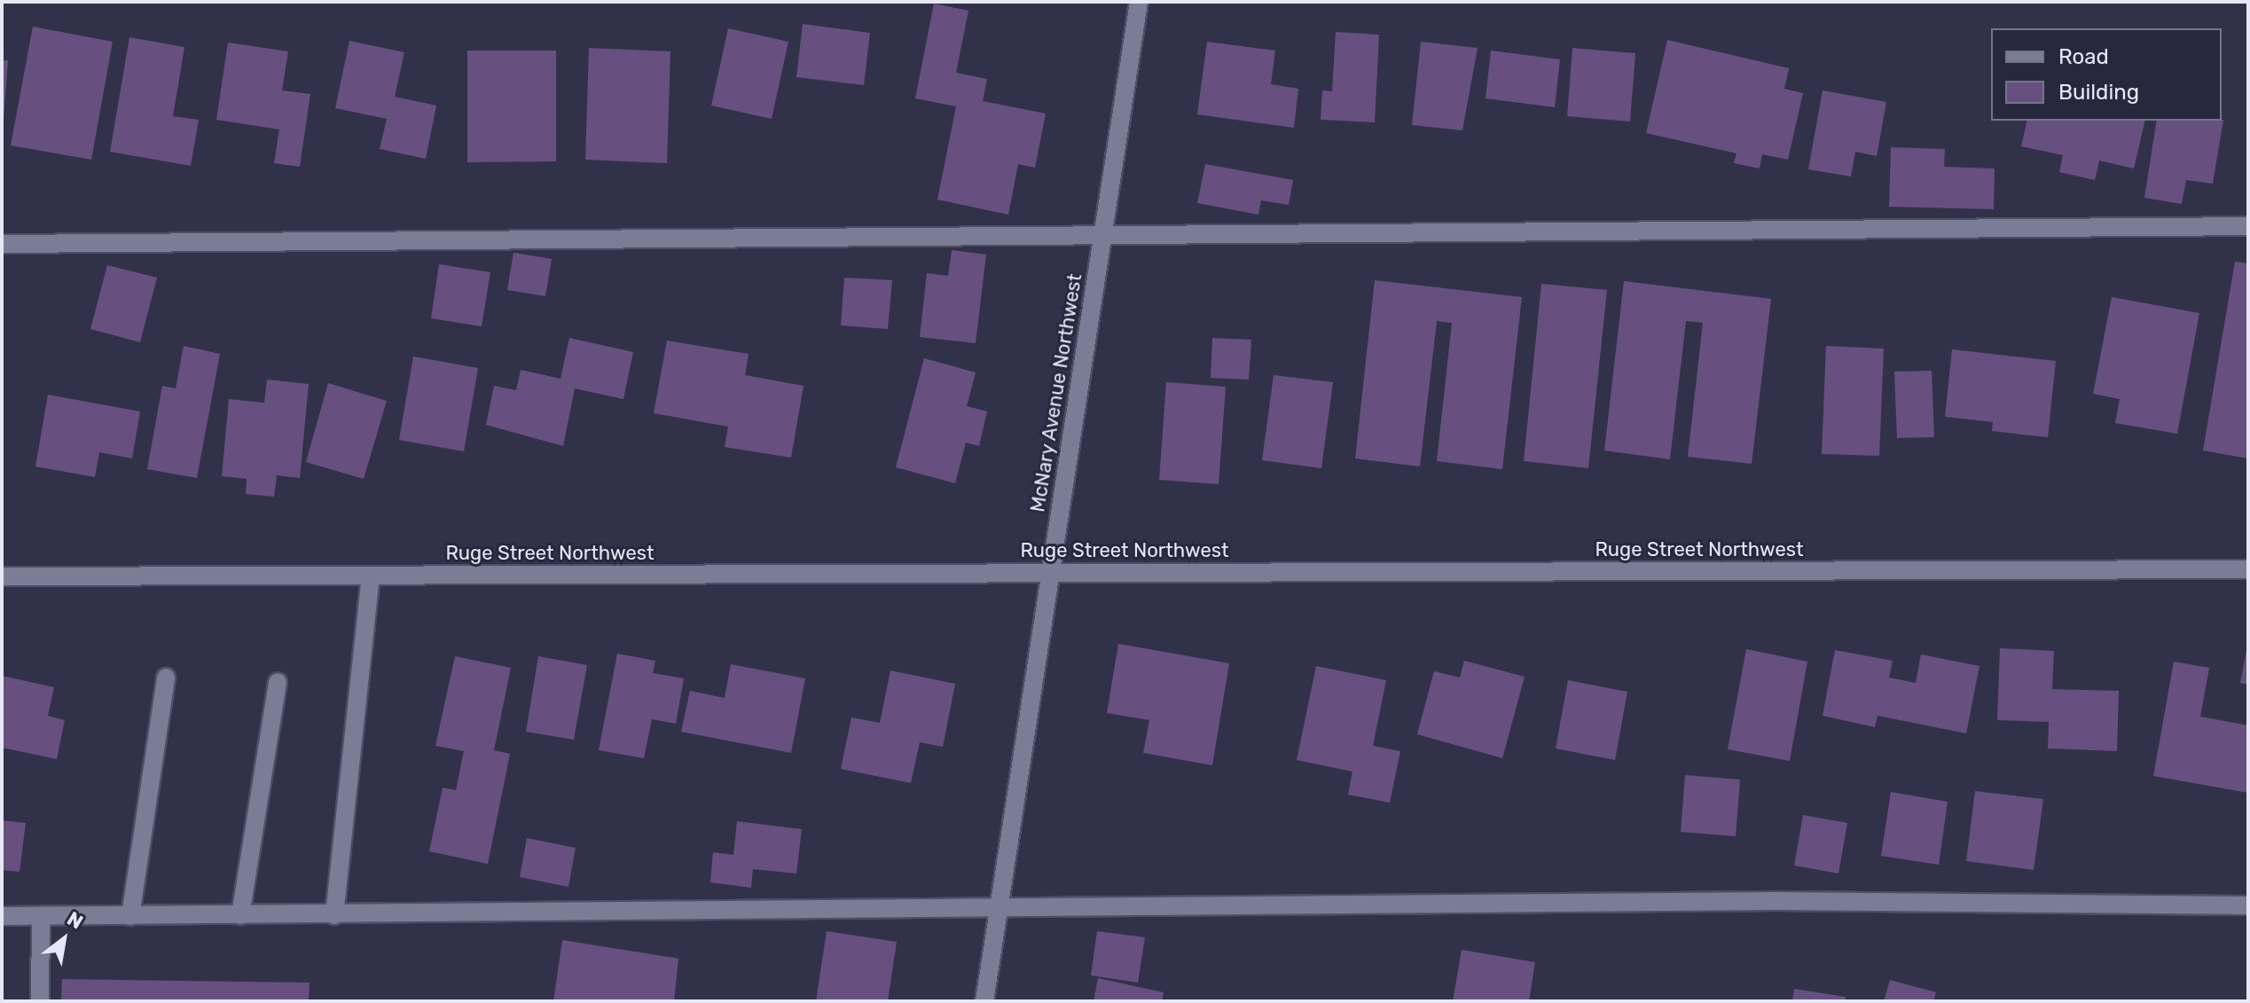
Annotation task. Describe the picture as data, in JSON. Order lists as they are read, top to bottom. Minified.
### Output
{"streets":{"street":["McNary Avenue Northwest","Ruge Street Northwest"]},"crossings":[["McNary Avenue Northwest","Ruge Street Northwest"]],"legend":["Road","Building"],"north":"top right"}
